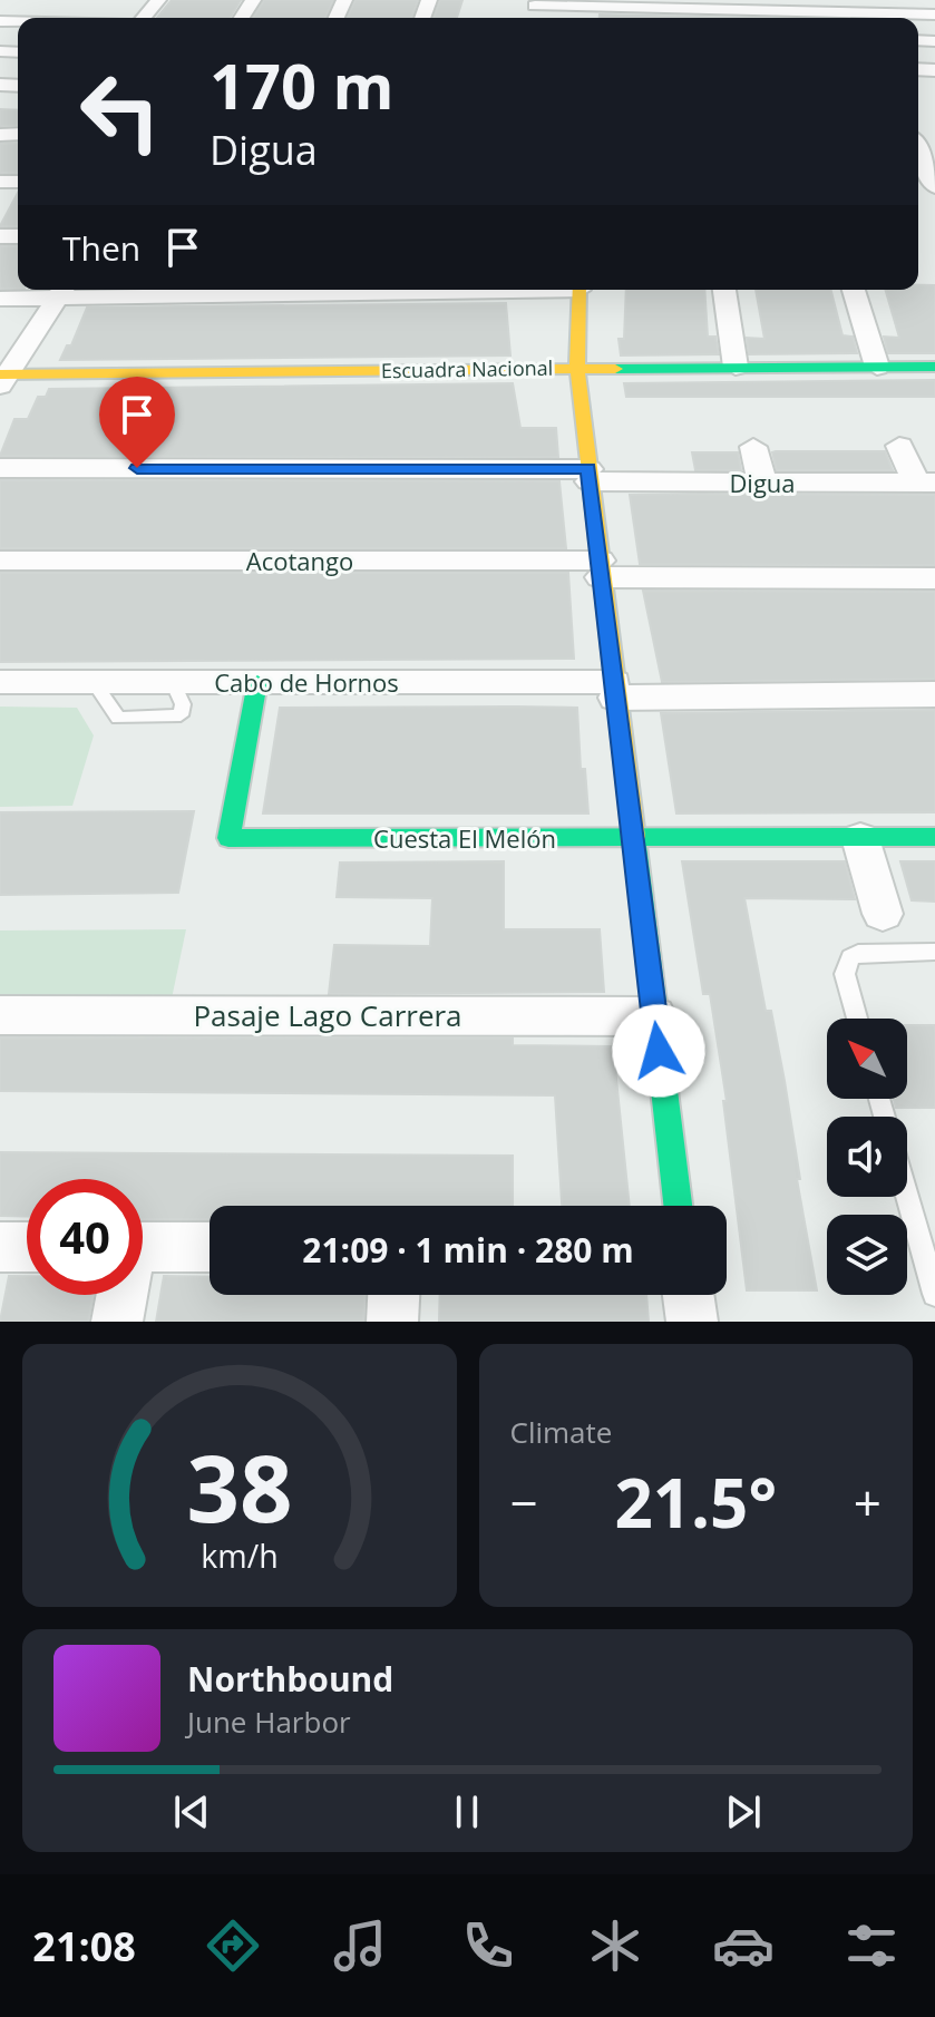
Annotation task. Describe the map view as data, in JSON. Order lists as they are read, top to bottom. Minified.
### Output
{"streets":{"street":["Escuadra Nacional","Digua","Acotango","Cabo de Hornos","Cuesta El Melón","Pasaje Lago Carrera"]},"crossings":[["Cabo de Hornos","Cuesta El Melón"]],"north":"top left","page":{"turn":["170 m","Digua"],"then":"Then","limit":"40","trip":"21:09 · 1 min · 280 m","tile":"Climate","heat":["−","21.5°","+"],"song":["Northbound","June Harbor"],"tabs":"21:08","gauge":["38","km/h"]}}
